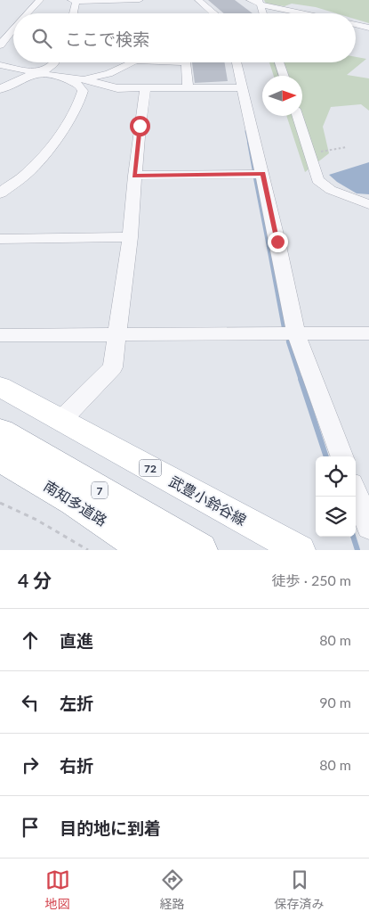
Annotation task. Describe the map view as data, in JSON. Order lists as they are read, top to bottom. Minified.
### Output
{"streets":{"highway":["7","南知多道路"],"main road":["72","武豊小鈴谷線"]},"north":"right","page":{"search":"ここで検索","heading":["4 分","徒歩 · 250 m"],"list":[["直進","80 m"],["左折","90 m"],["右折","80 m"],"目的地に到着"],"nav":["地図","経路","保存済み"]}}
